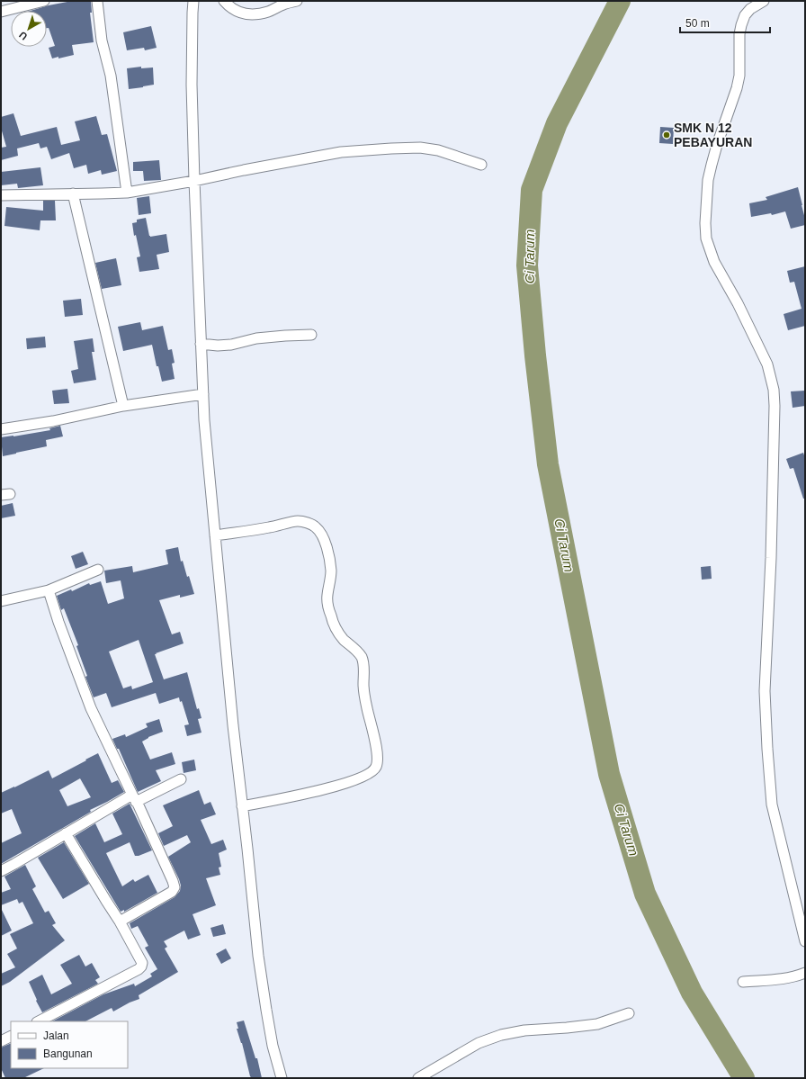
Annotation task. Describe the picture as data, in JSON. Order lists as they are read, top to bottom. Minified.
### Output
{"water":["Ci Tarum"],"places":["SMK N 12 PEBAYURAN"],"legend":["Jalan","Bangunan"],"scale_bar":"50 m","north":"bottom left"}
